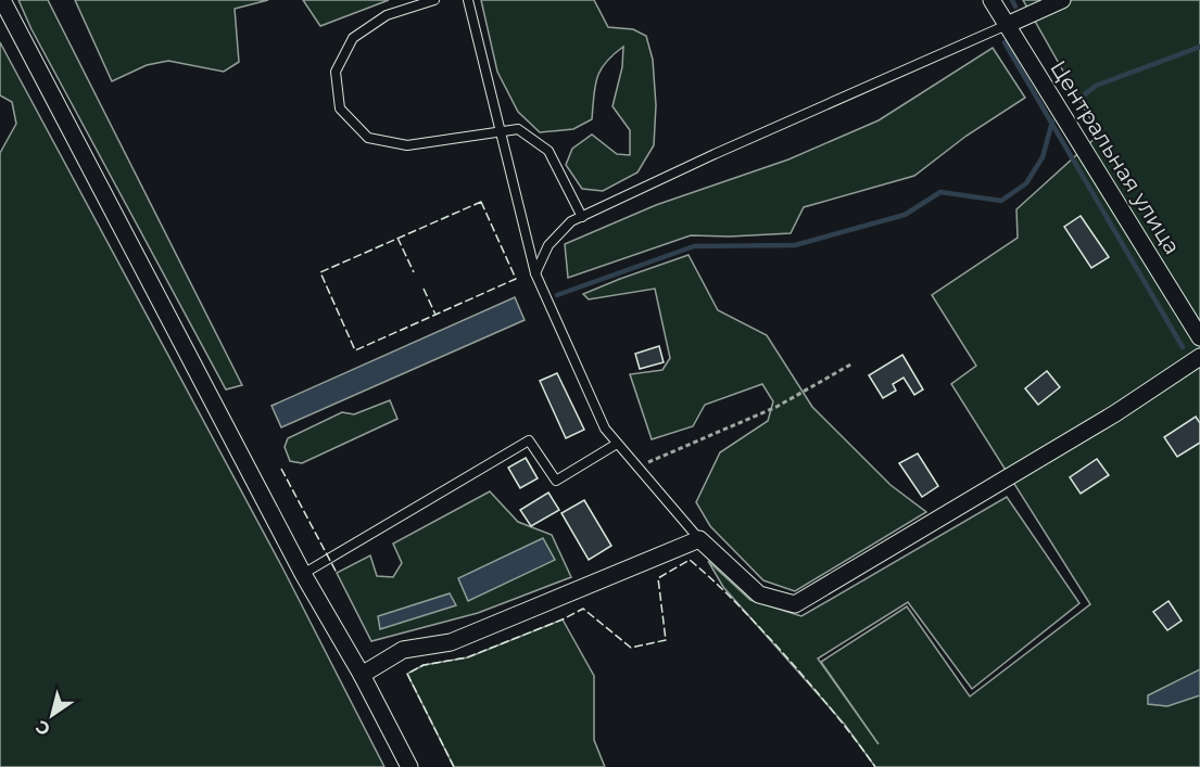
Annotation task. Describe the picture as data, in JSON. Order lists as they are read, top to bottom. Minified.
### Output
{"streets":{"street":["Центральная улица"]},"north":"bottom left"}
